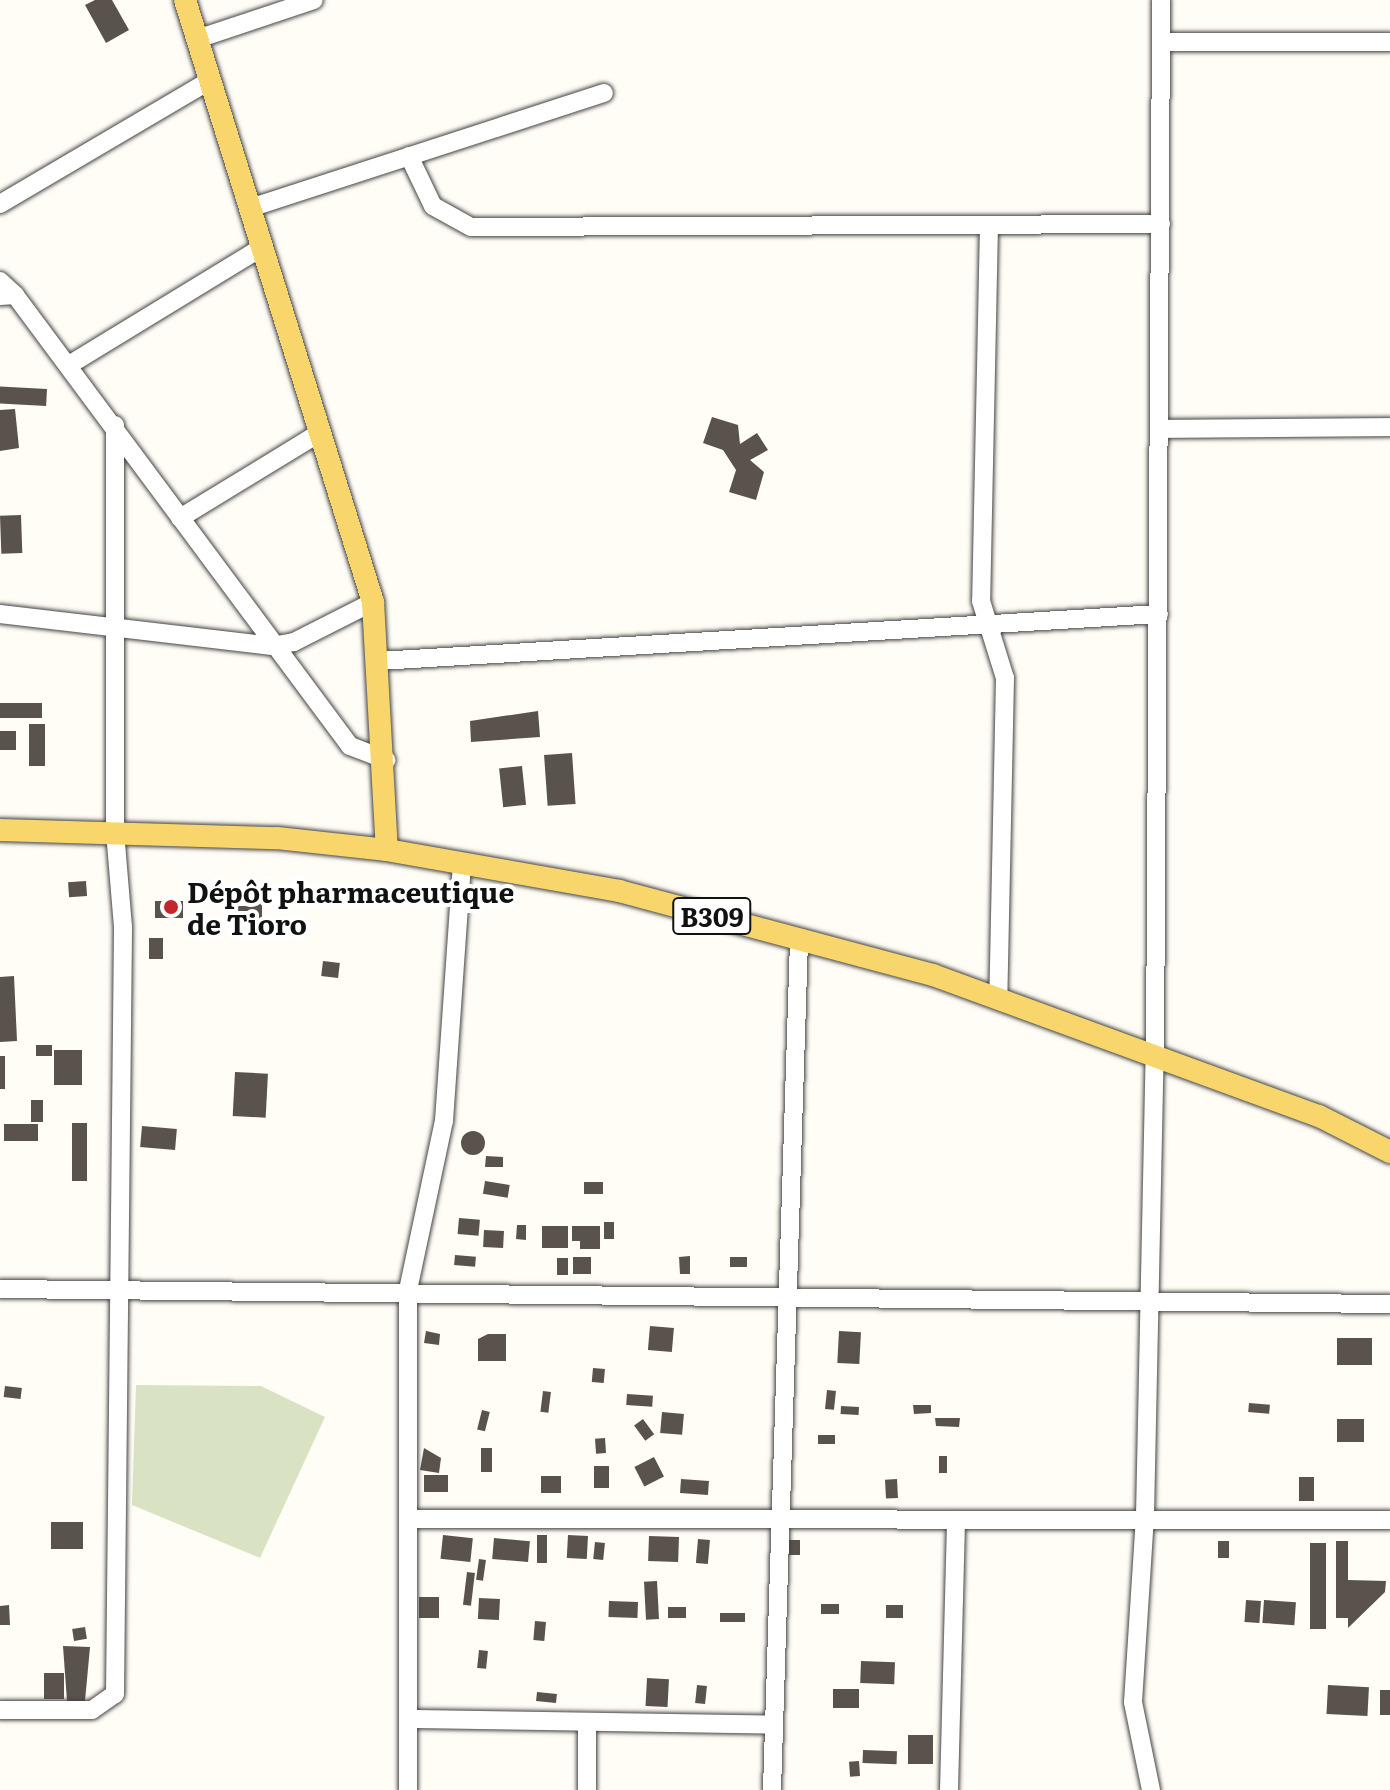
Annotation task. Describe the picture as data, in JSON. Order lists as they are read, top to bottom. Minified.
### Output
{"streets":{"main road":["B309"]},"places":["Dépôt pharmaceutique de Tioro"]}
